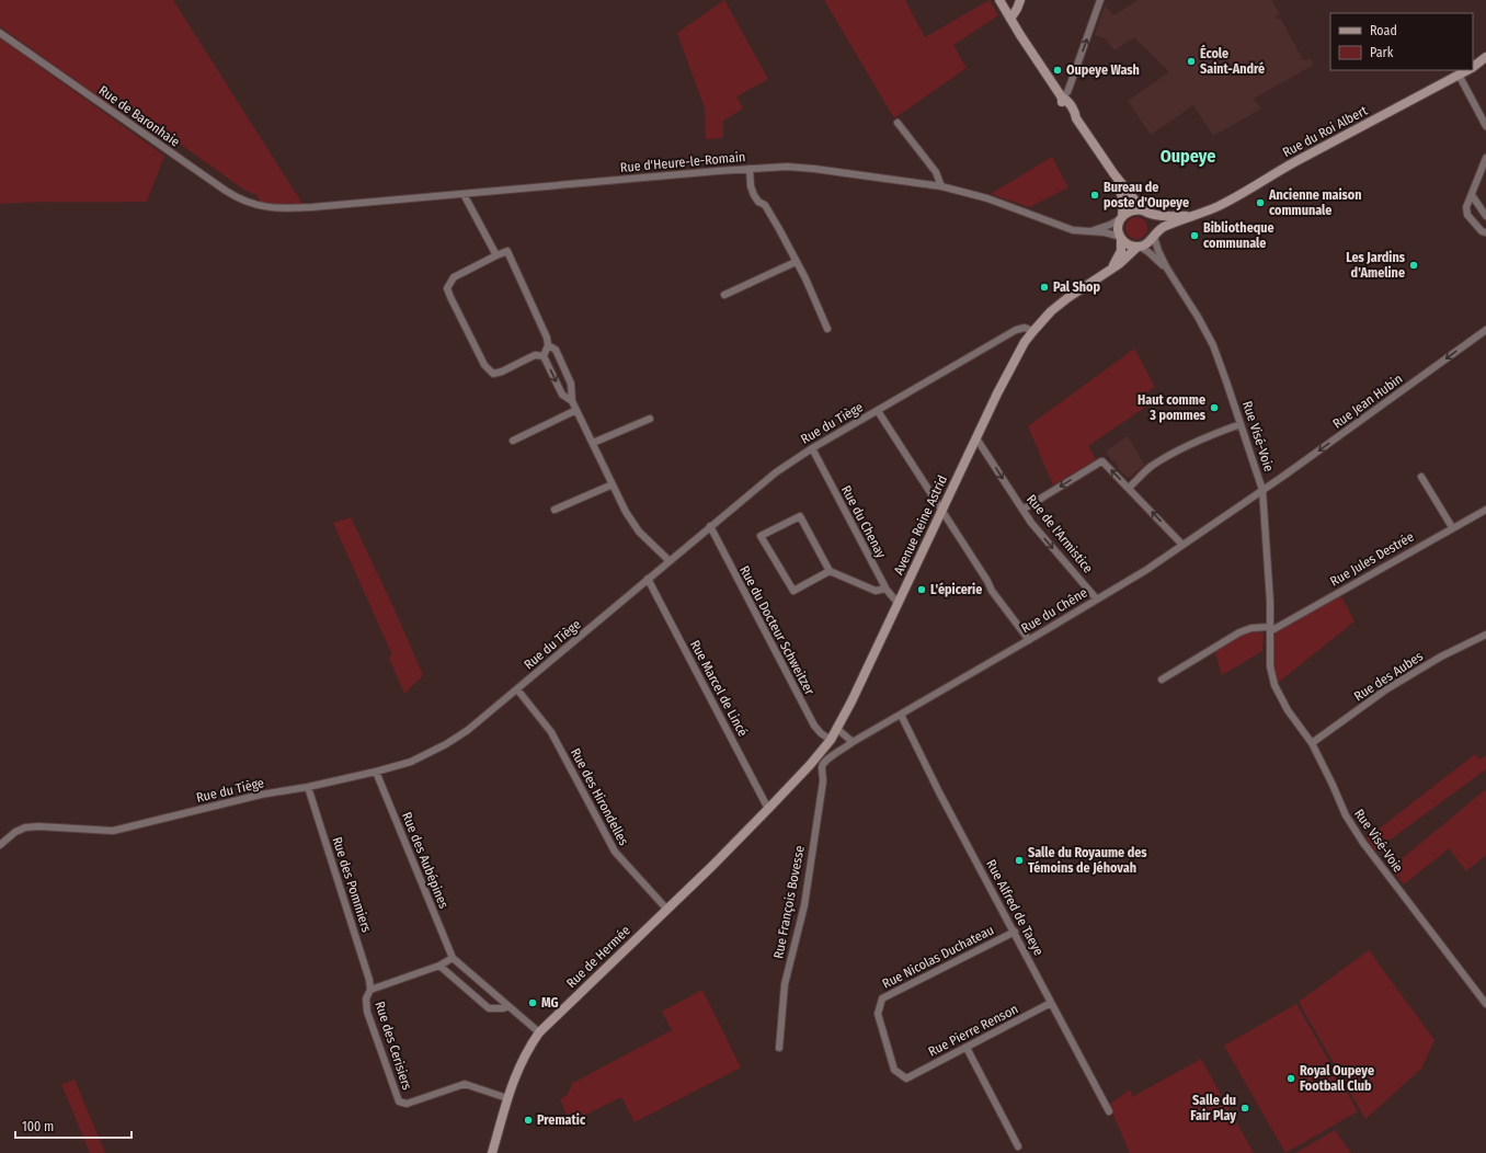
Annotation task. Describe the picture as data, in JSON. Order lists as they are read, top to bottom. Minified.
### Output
{"streets":{"street":["Rue de Baronhaie","Rue du Roi Albert","Rue d'Heure-le-Romain","Rue Jean Hubin","Rue du Tiège","Rue Visé-Voie","Rue du Chenay","Avenue Reine Astrid","Rue de l'Armistice","Rue Jules Destrée","Rue du Chêne","Rue du Docteur Schweitzer","Rue des Aubes","Rue Marcel de Lincé","Rue des Hirondelles","Rue des Aubépines","Rue des Pommiers","Rue François Bovesse","Rue Alfred de Taeye","Rue de Hermée","Rue Nicolas Duchateau","Rue Pierre Renson","Rue des Cerisiers"]},"crossings":[["Rue de Baronhaie","Rue d'Heure-le-Romain"],["Rue du Roi Albert","Rue d'Heure-le-Romain"],["Rue du Roi Albert","Rue Visé-Voie"],["Rue du Roi Albert","Avenue Reine Astrid"],["Rue d'Heure-le-Romain","Rue Visé-Voie"],["Rue d'Heure-le-Romain","Avenue Reine Astrid"],["Rue Jean Hubin","Rue Visé-Voie"],["Rue Jean Hubin","Rue du Chêne"],["Rue du Tiège","Rue du Chenay"],["Rue du Tiège","Avenue Reine Astrid"],["Rue du Tiège","Rue du Docteur Schweitzer"],["Rue du Tiège","Rue Marcel de Lincé"],["Rue du Tiège","Rue des Hirondelles"],["Rue du Tiège","Rue des Aubépines"],["Rue du Tiège","Rue des Pommiers"],["Rue Visé-Voie","Avenue Reine Astrid"],["Rue Visé-Voie","Rue Jules Destrée"],["Rue Visé-Voie","Rue du Chêne"],["Rue Visé-Voie","Rue des Aubes"],["Rue du Chenay","Avenue Reine Astrid"],["Avenue Reine Astrid","Rue de l'Armistice"],["Avenue Reine Astrid","Rue du Docteur Schweitzer"],["Avenue Reine Astrid","Rue Marcel de Lincé"],["Avenue Reine Astrid","Rue de Hermée"],["Rue de l'Armistice","Rue du Chêne"],["Rue du Chêne","Rue François Bovesse"],["Rue du Chêne","Rue Alfred de Taeye"],["Rue Marcel de Lincé","Rue de Hermée"],["Rue des Hirondelles","Rue de Hermée"],["Rue des Pommiers","Rue des Cerisiers"],["Rue Alfred de Taeye","Rue Nicolas Duchateau"],["Rue Alfred de Taeye","Rue Pierre Renson"],["Rue de Hermée","Rue des Cerisiers"],["Rue Nicolas Duchateau","Rue Pierre Renson"]],"one_way":["Rue Jean Hubin","Rue de l'Armistice"],"districts":["Oupeye"],"places":["École Saint-André","Oupeye Wash","Bureau de poste d'Oupeye","Ancienne maison communale","Bibliotheque communale","Les Jardins d'Ameline","Pal Shop","Haut comme 3 pommes","L'épicerie","Salle du Royaume des Témoins de Jéhovah","MG","Royal Oupeye Football Club","Salle du Fair Play","Prematic"],"legend":["Road","Park"],"scale_bar":"100 m"}
